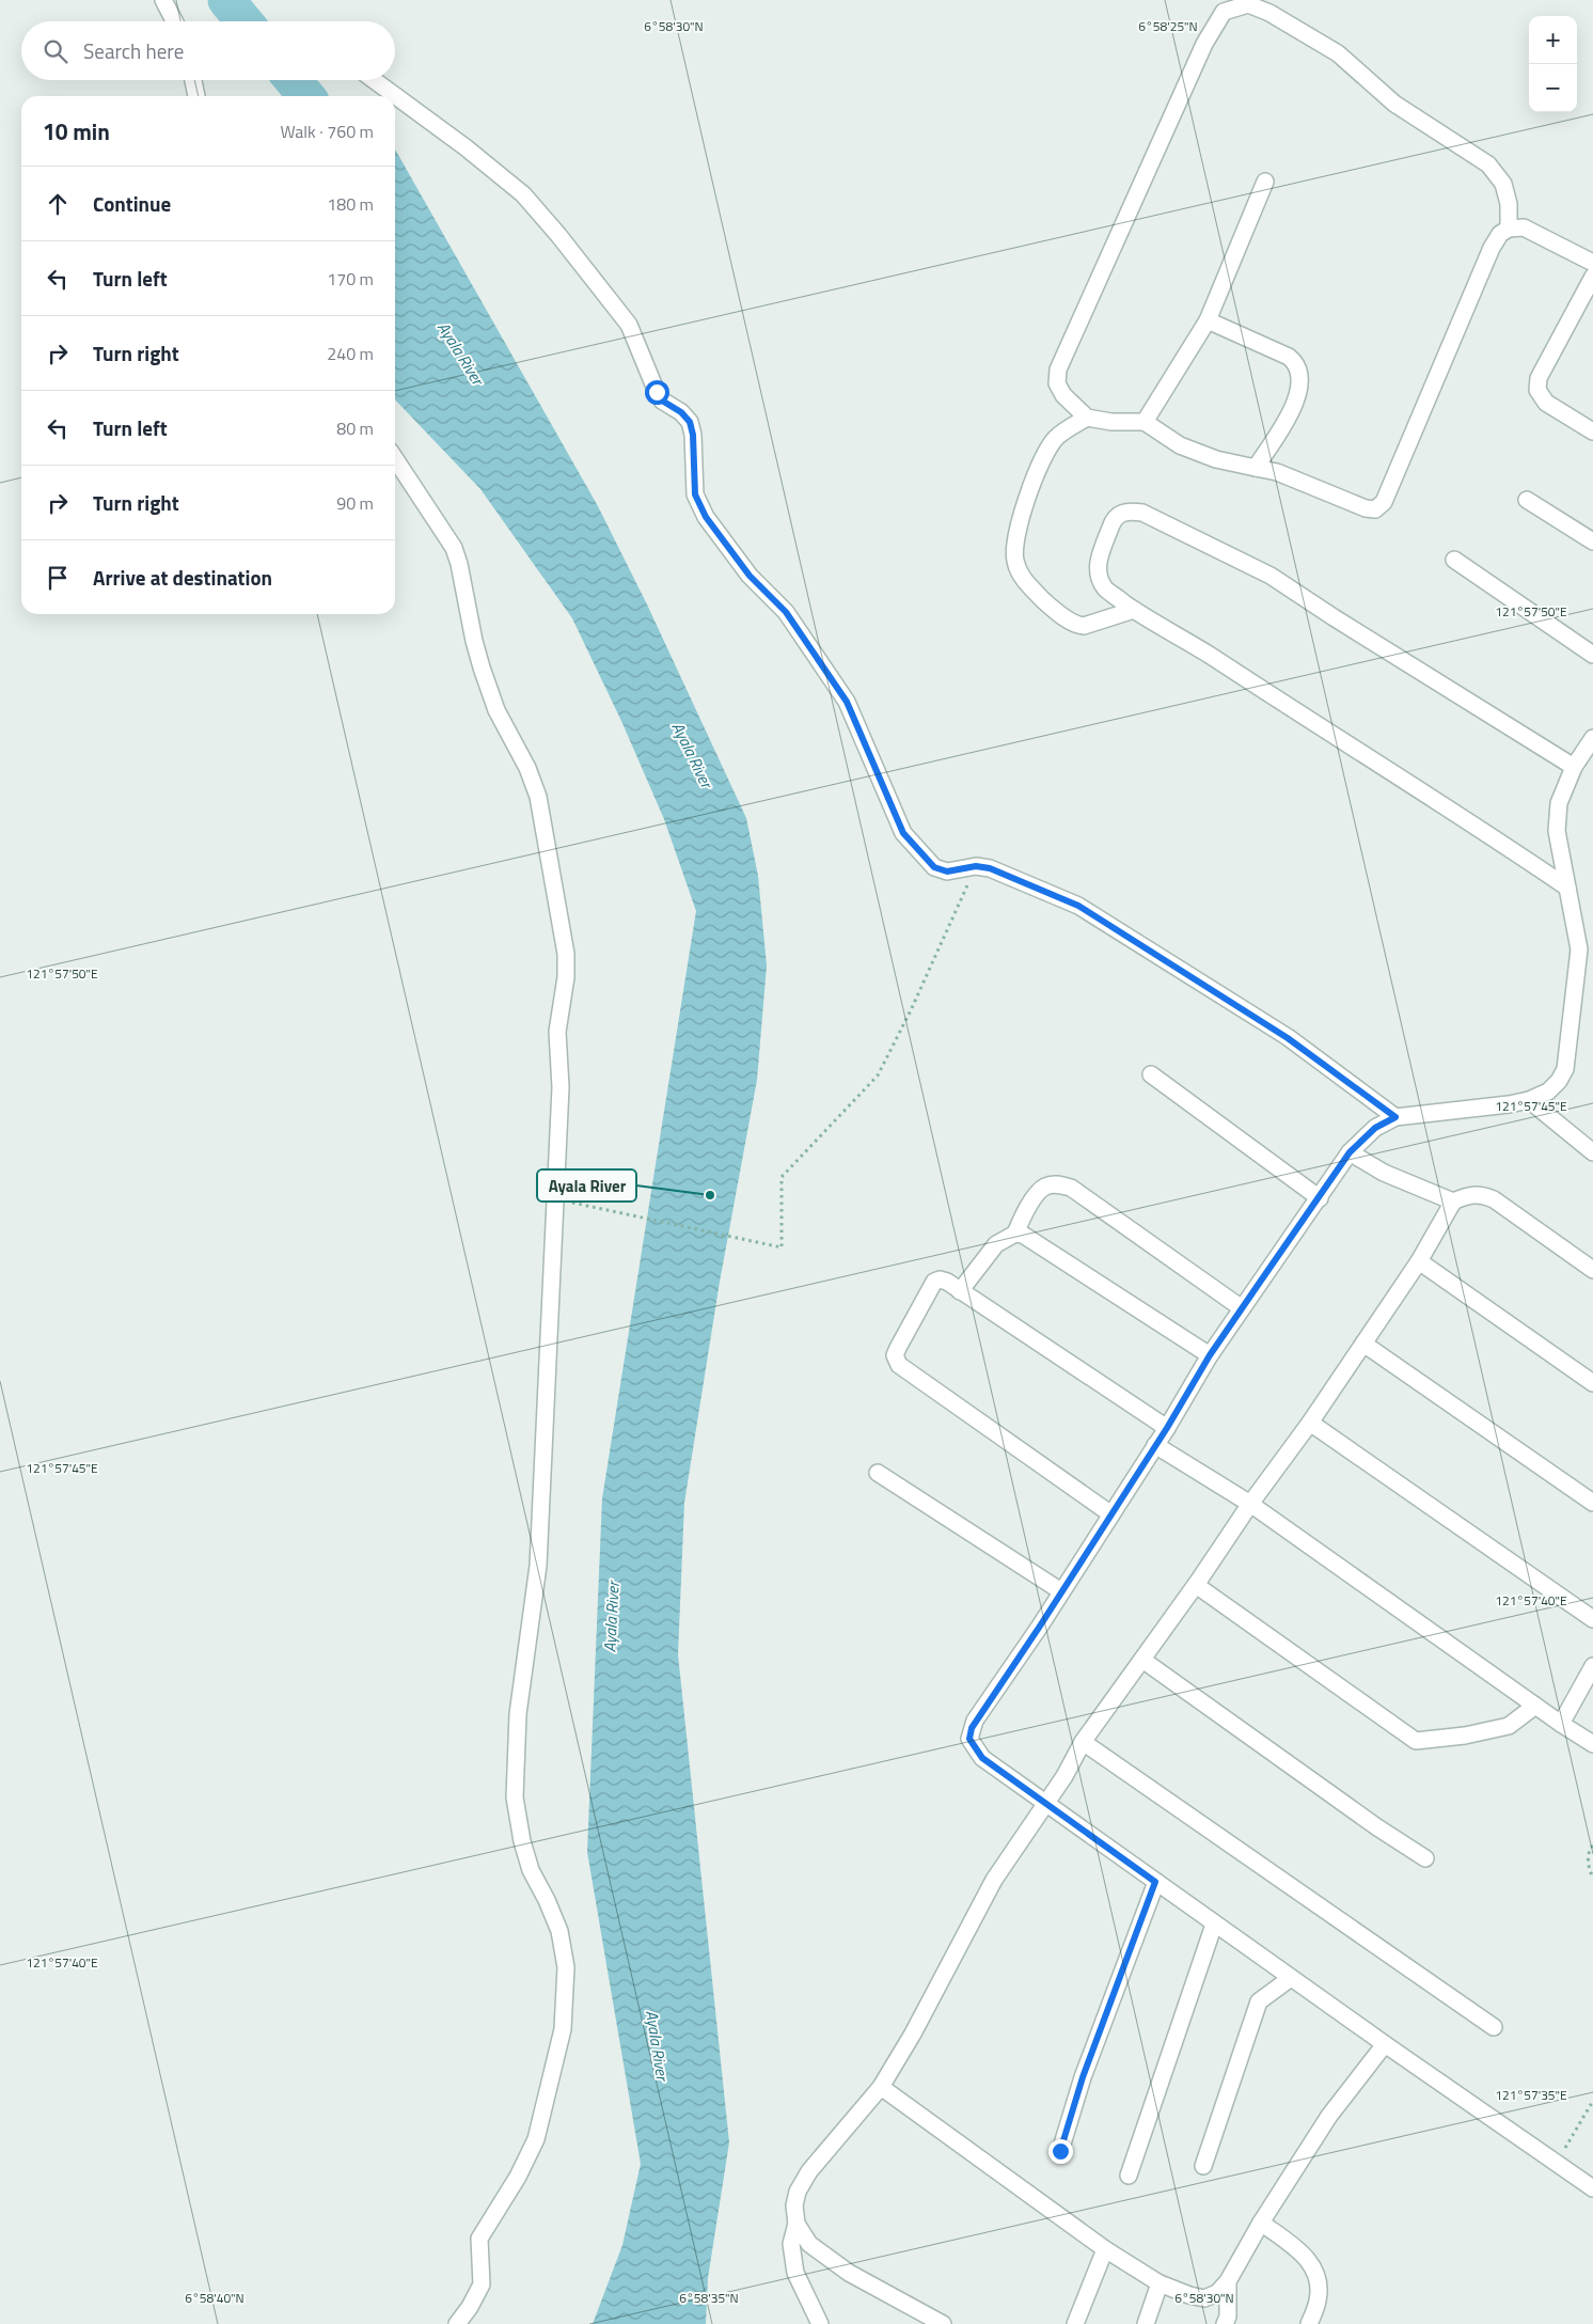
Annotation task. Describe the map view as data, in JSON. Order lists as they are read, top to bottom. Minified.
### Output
{"water":["Ayala River"],"places":["Ayala River"],"page":{"map_buttons":["+","−"],"search":"Search here","heading":["10 min","Walk · 760 m"],"list":[["Continue","180 m"],["Turn left","170 m"],["Turn right","240 m"],["Turn left","80 m"],["Turn right","90 m"],"Arrive at destination"]},"coordinates":["6°58'30\"N","6°58'25\"N","121°57'50\"E","121°57'45\"E","121°57'40\"E","121°57'35\"E","6°58'40\"N","6°58'35\"N"]}
